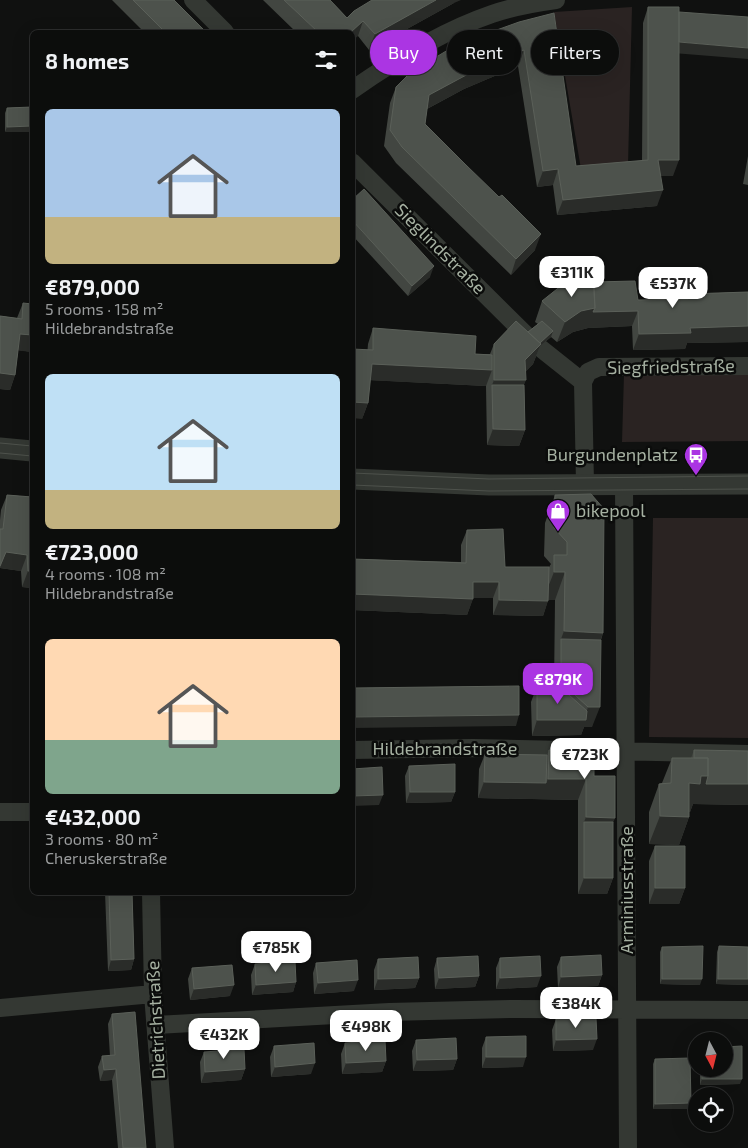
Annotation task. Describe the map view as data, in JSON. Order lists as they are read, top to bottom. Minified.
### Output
{"streets":{"street":["Sieglindstraße","Siegfriedstraße","Hildebrandstraße","Arminiusstraße","Dietrichstraße"]},"crossings":[["Sieglindstraße","Siegfriedstraße"],["Hildebrandstraße","Arminiusstraße"]],"places":{"bus stop":["Burgundenplatz"],"shop":["bikepool"]},"north":"bottom","page":{"chip":["Buy","Rent","Filters"],"heading":"8 homes","list":[{"name":"€879,000","note":"5 rooms · 158 m² · Hildebrandstraße"},{"name":"€723,000","note":"4 rooms · 108 m² · Hildebrandstraße"},{"name":"€432,000","note":"3 rooms · 80 m² · Cheruskerstraße"}],"price":["€311K","€537K","€879K","€723K","€785K","€384K","€498K","€432K"]}}
